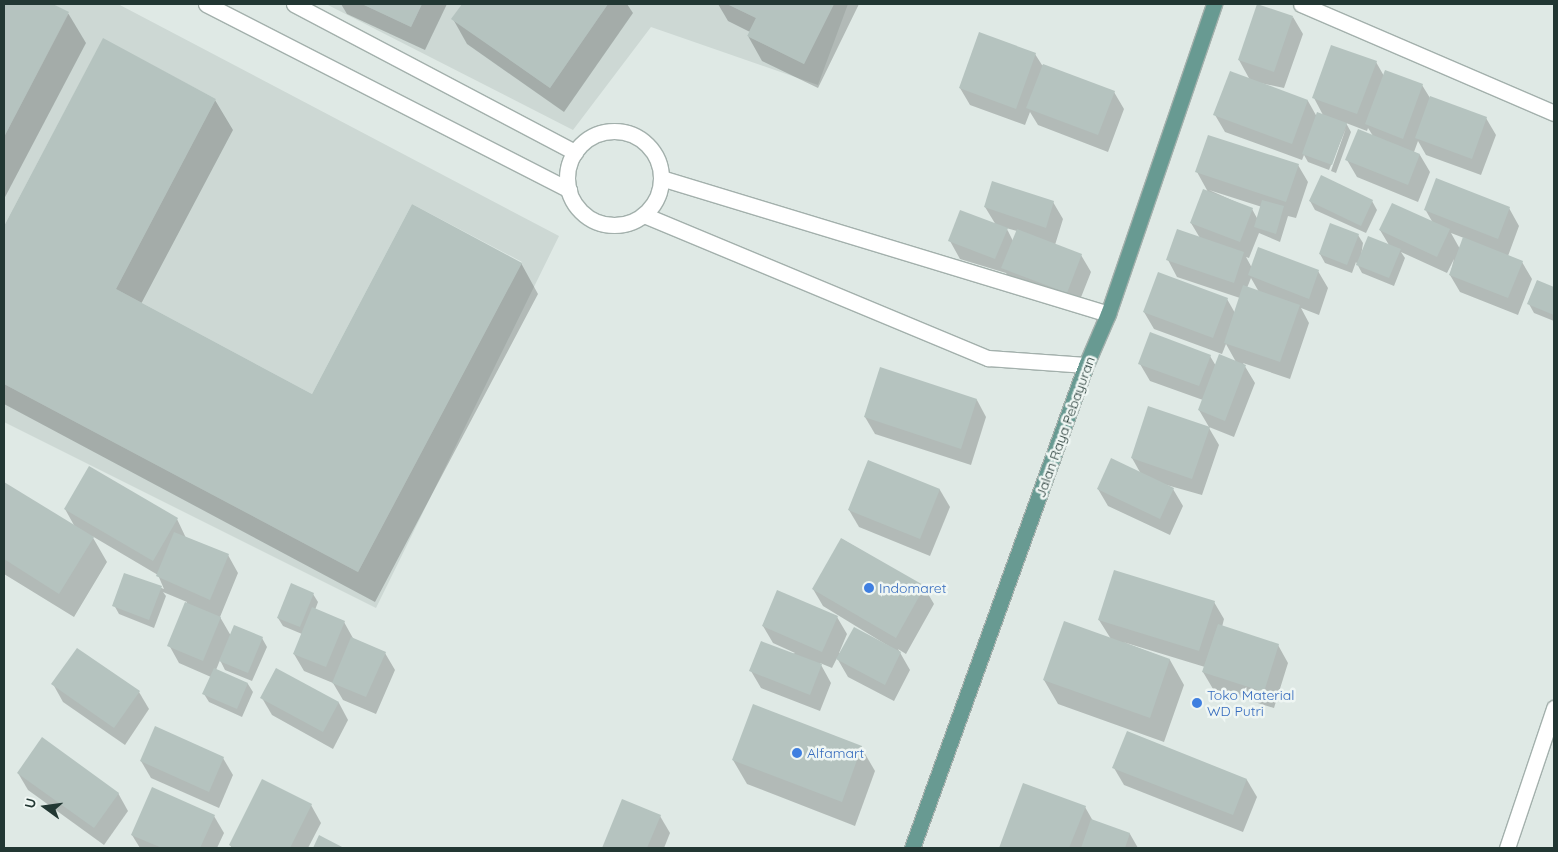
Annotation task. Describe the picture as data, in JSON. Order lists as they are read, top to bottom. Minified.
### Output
{"streets":{"main road":["Jalan Raya Pebayuran"]},"places":["Indomaret","Toko Material WD Putri","Alfamart"],"north":"left"}
